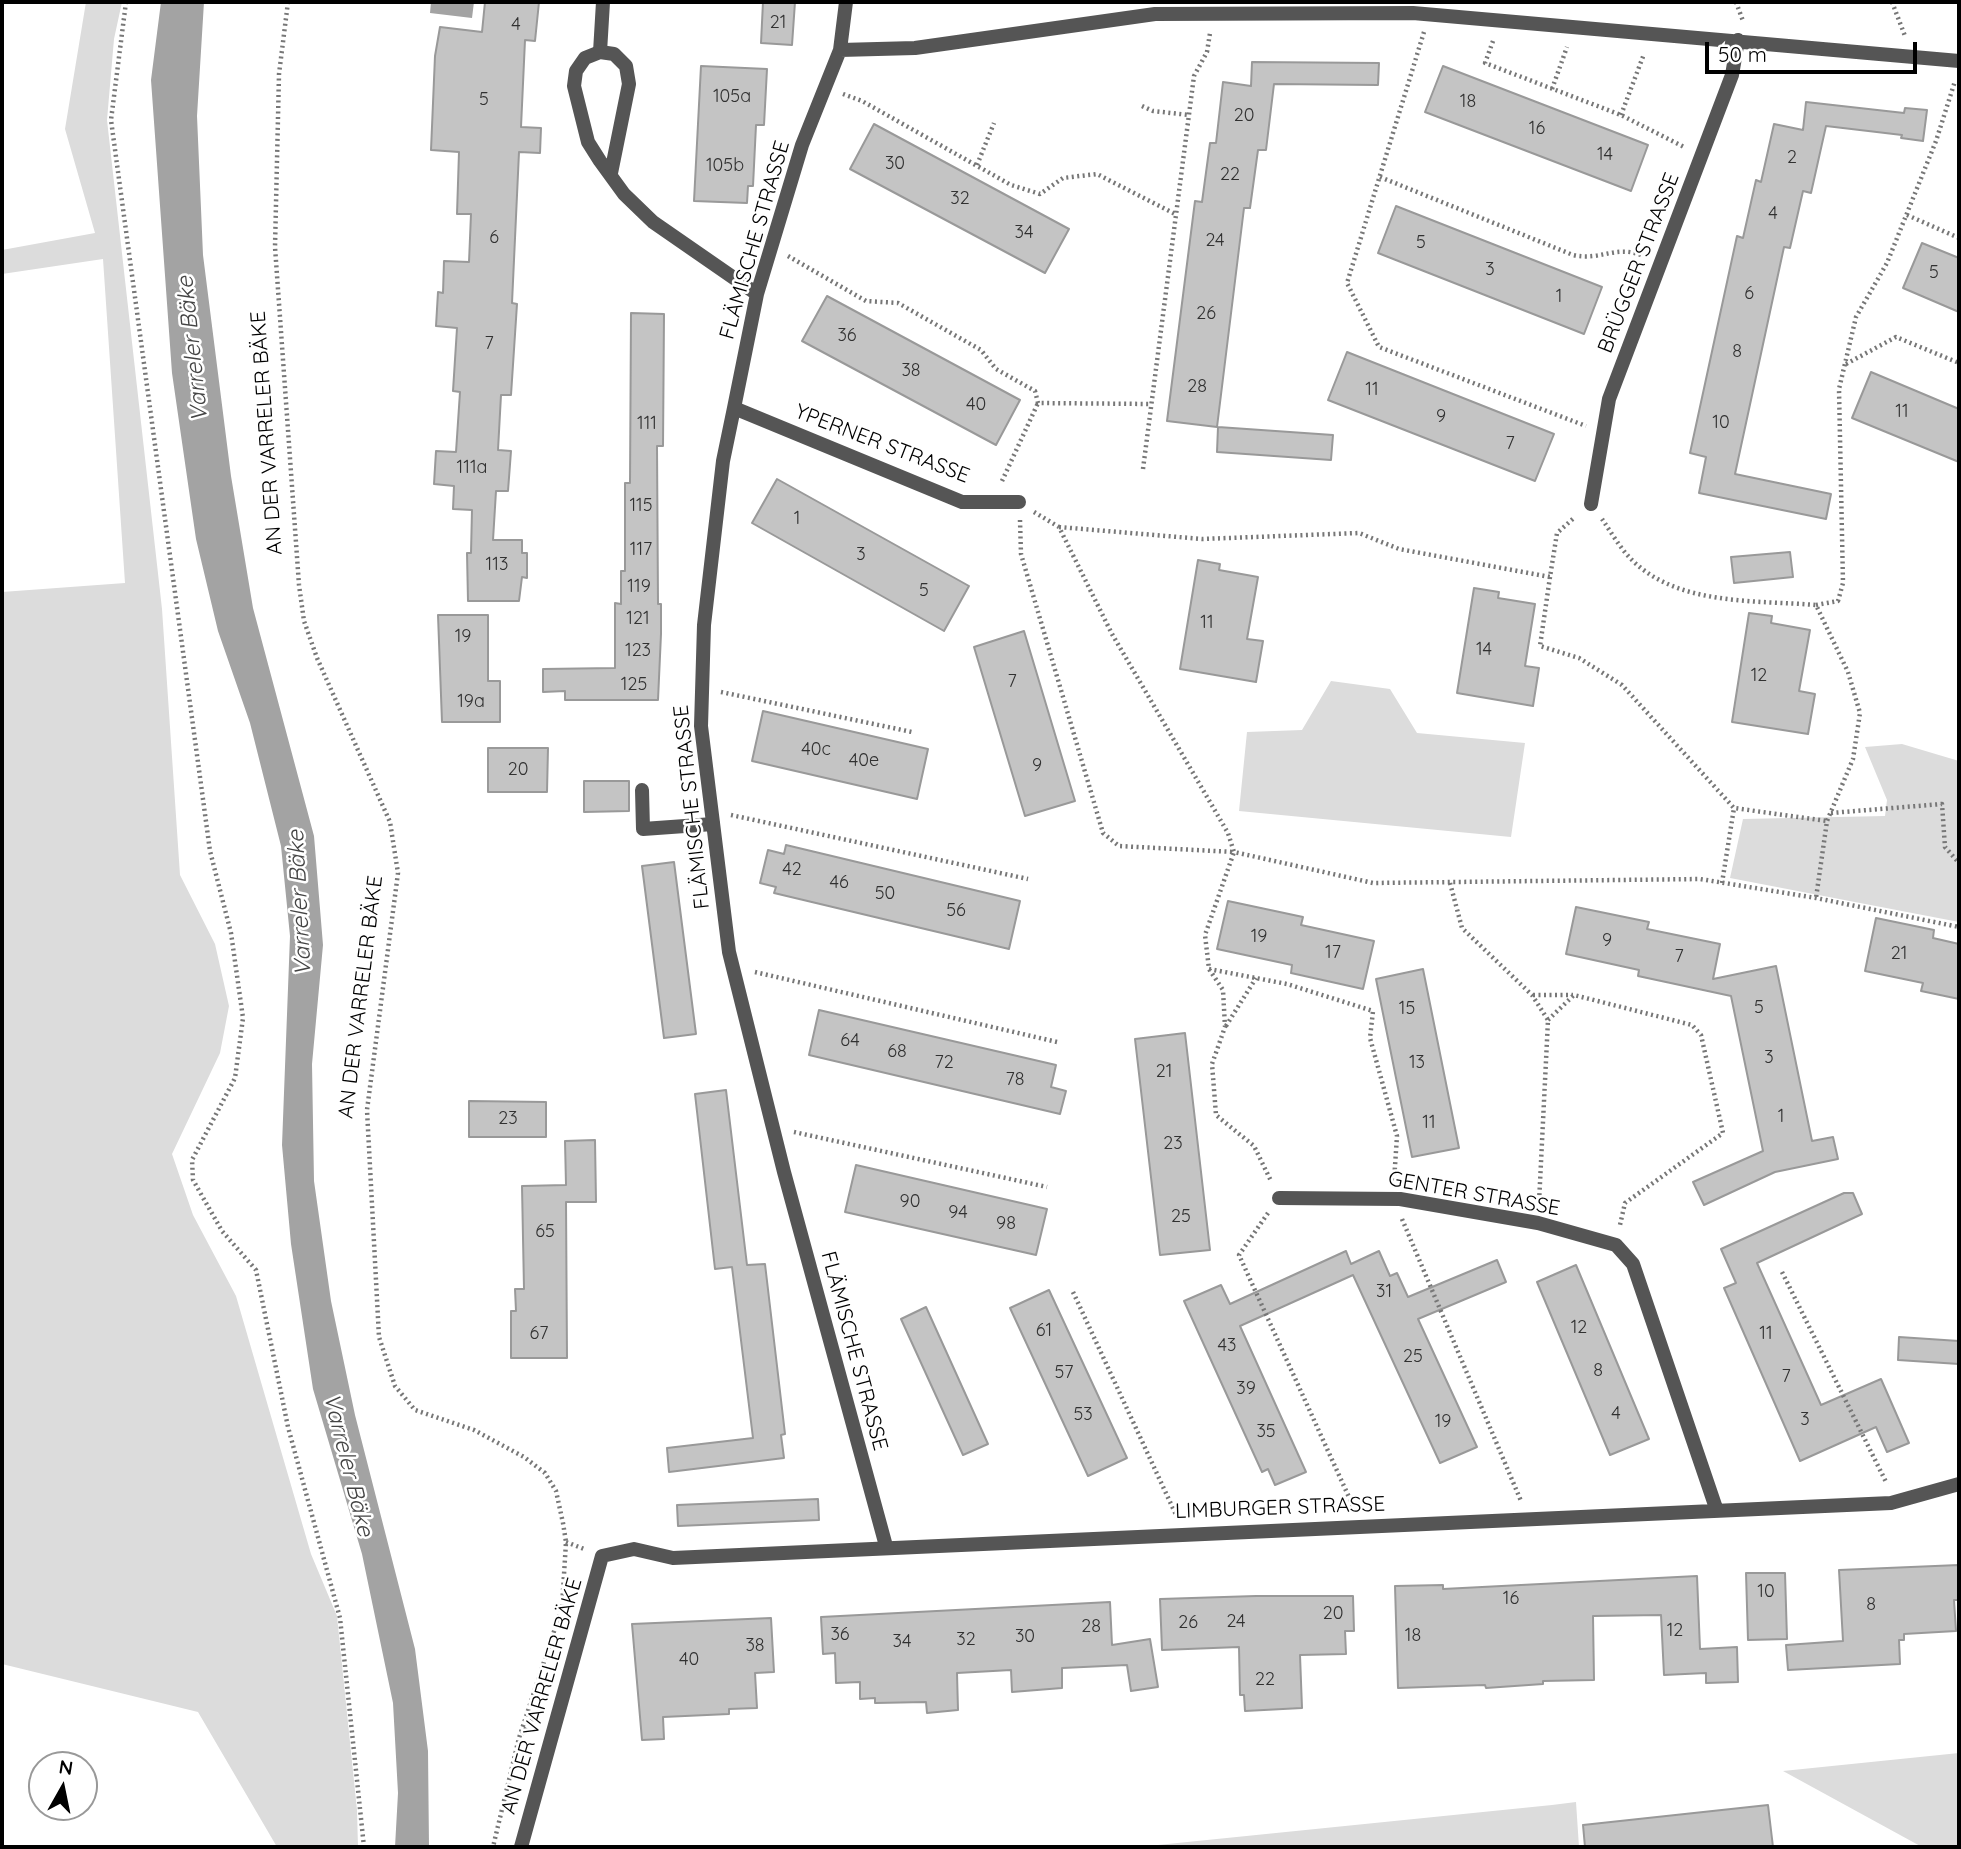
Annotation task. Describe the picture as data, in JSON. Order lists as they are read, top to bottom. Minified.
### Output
{"streets":{"street":["FLÄMISCHE STRASSE","BRÜGGER STRASSE","AN DER VARRELER BÄKE","YPERNER STRASSE","GENTER STRASSE","LIMBURGER STRASSE"]},"crossings":[["FLÄMISCHE STRASSE","YPERNER STRASSE"],["FLÄMISCHE STRASSE","LIMBURGER STRASSE"],["AN DER VARRELER BÄKE","LIMBURGER STRASSE"]],"water":["Varreler Bäke"],"house_numbers":["21","4","105a","5","18","20","16","14","2","30","105b","22","32","4","34","6","24","5","3","5","6","1","26","36","7","8","38","28","11","40","11","9","10","111","7","111a","115","1","117","3","113","119","5","121","11","19","14","123","12","7","125","19a","40c","40e","9","20","42","46","50","56","19","9","17","21","7","5","15","64","68","3","72","13","21","78","1","23","11","23","90","94","25","98","65","31","12","61","67","11","43","25","8","57","7","39","4","53","3","19","35","10","16","8","20","24","26","28","12","36","18","30","32","34","38","40","22"],"scale_bar":"50 m","north":"top"}
